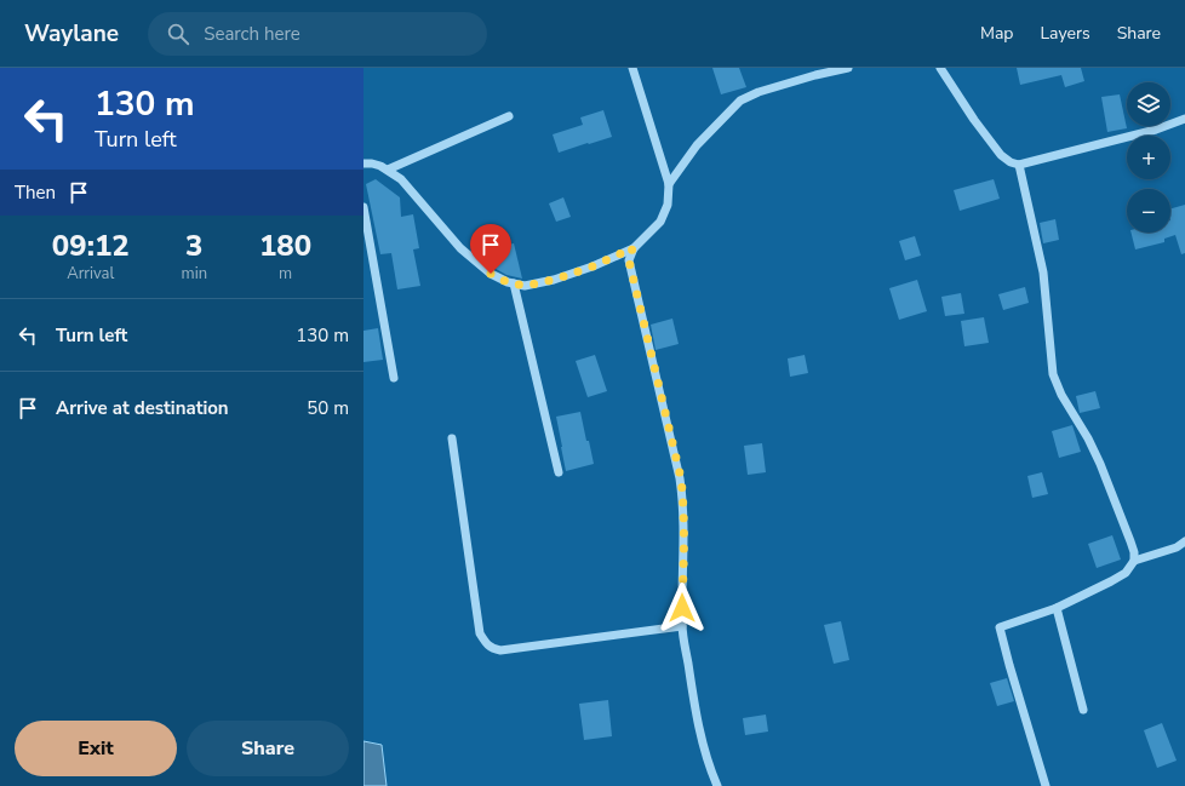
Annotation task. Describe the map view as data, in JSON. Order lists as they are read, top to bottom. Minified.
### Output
{"page":{"header":"Waylane","search":"Search here","nav":["Map","Layers","Share"],"turn":["130 m","Turn left"],"map_buttons":["+","−"],"then":"Then","eta":["09:12","Arrival","3","min","180","m"],"list":[{"name":"Turn left","value":"130 m"},{"name":"Arrive at destination","value":"50 m"}],"buttons":["Exit","Share"]}}
